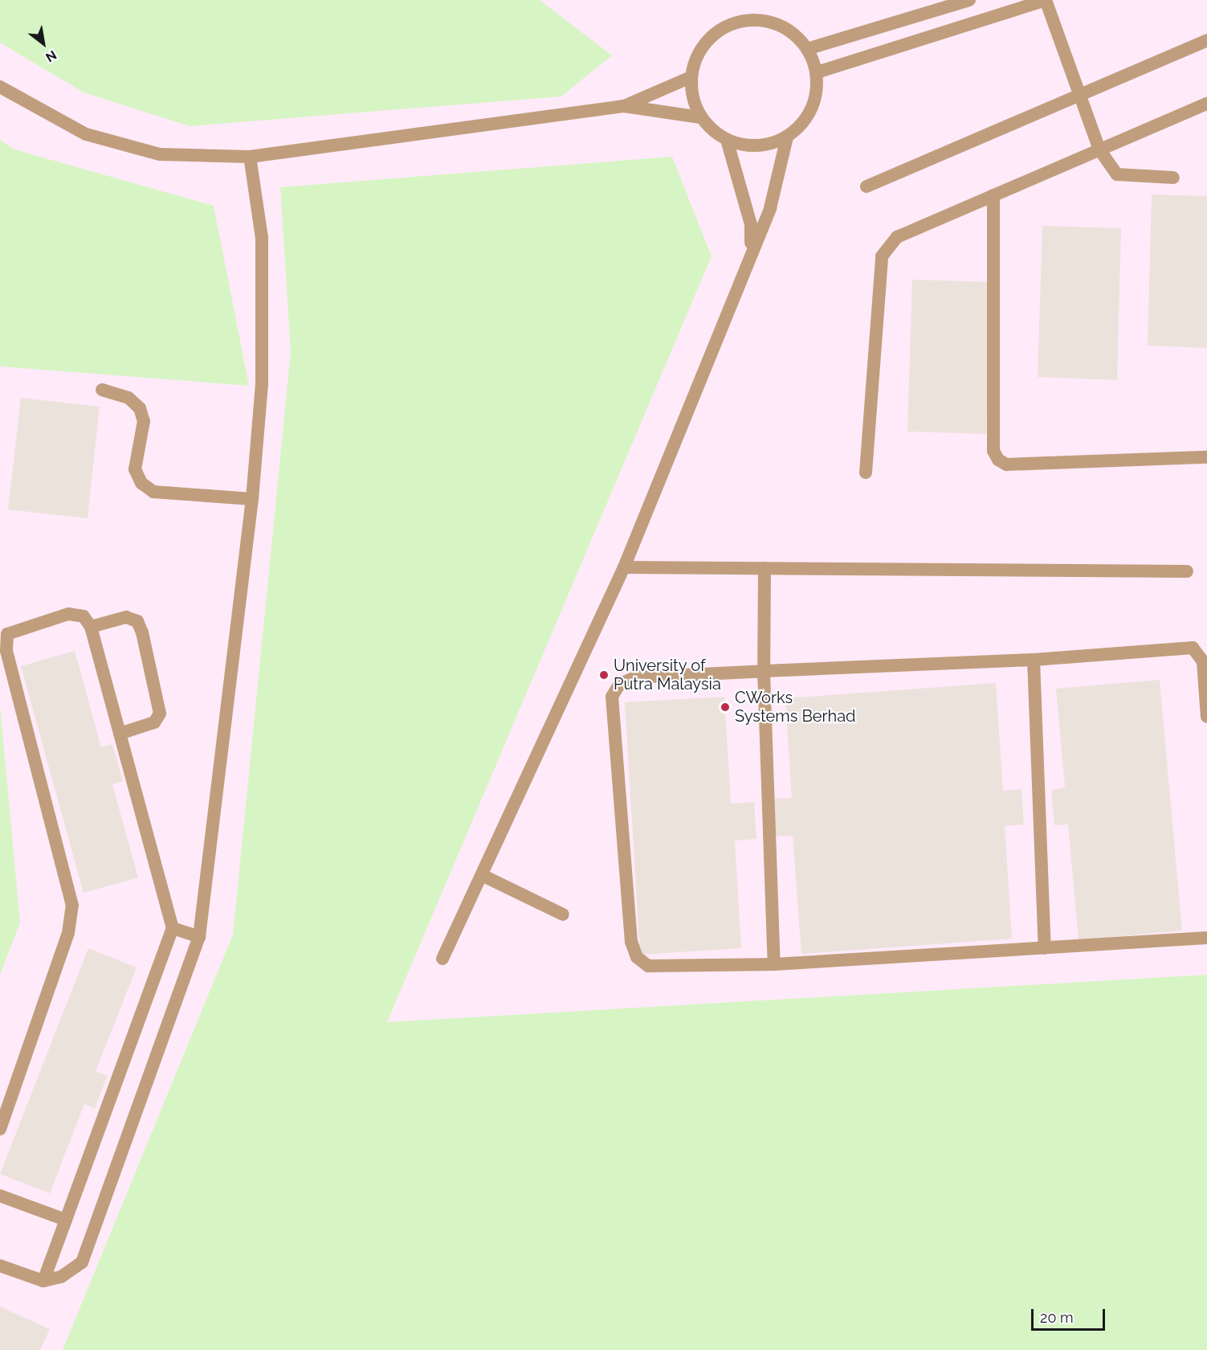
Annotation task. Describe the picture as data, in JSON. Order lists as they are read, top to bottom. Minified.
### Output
{"places":["University of Putra Malaysia","CWorks Systems Berhad"],"scale_bar":"20 m","north":"bottom right"}
